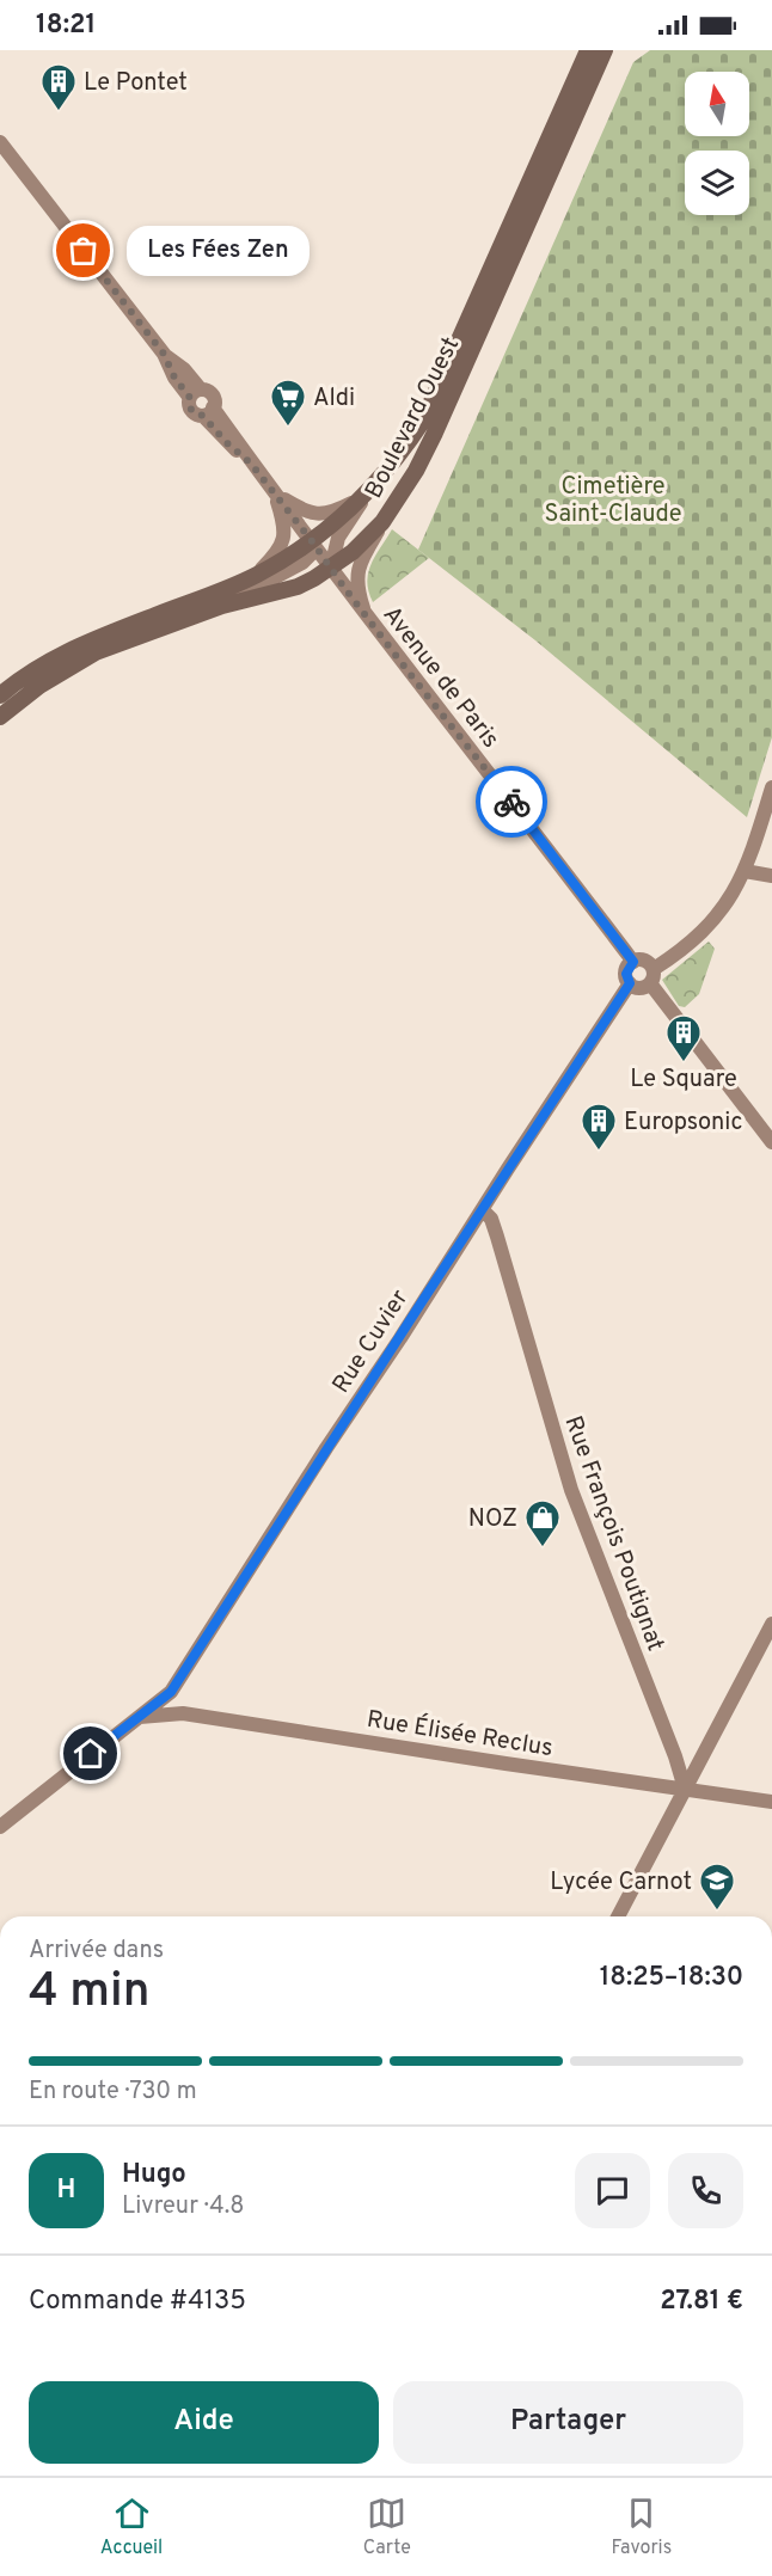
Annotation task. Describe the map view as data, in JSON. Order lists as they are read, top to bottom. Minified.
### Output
{"streets":{"main road":["Boulevard Ouest"],"street":["Avenue de Paris","Rue Cuvier","Rue François Poutignat","Rue Élisée Reclus"]},"crossings":[["Boulevard Ouest","Avenue de Paris"],["Avenue de Paris","Rue Cuvier"],["Rue Cuvier","Rue François Poutignat"],["Rue Cuvier","Rue Élisée Reclus"],["Rue François Poutignat","Rue Élisée Reclus"]],"parks":["Cimetière Saint-Claude"],"places":{"building":["Le Pontet","Le Square","Europsonic"],"other":["Les Fées Zen"],"supermarket":["Aldi"],"shop":["NOZ"],"school or university":["Lycée Carnot"]},"north":"top","page":{"status":"18:21","bubble":"Les Fées Zen","heading":["4 min","Arrivée dans","18:25–18:30"],"panel":["Hugo","Livreur · 4.8","Commande #4135","27.81 €"],"bar":"En route · 730 m","round":"H","buttons":["Aide","Partager"],"tabs":["Accueil","Carte","Favoris"]}}
